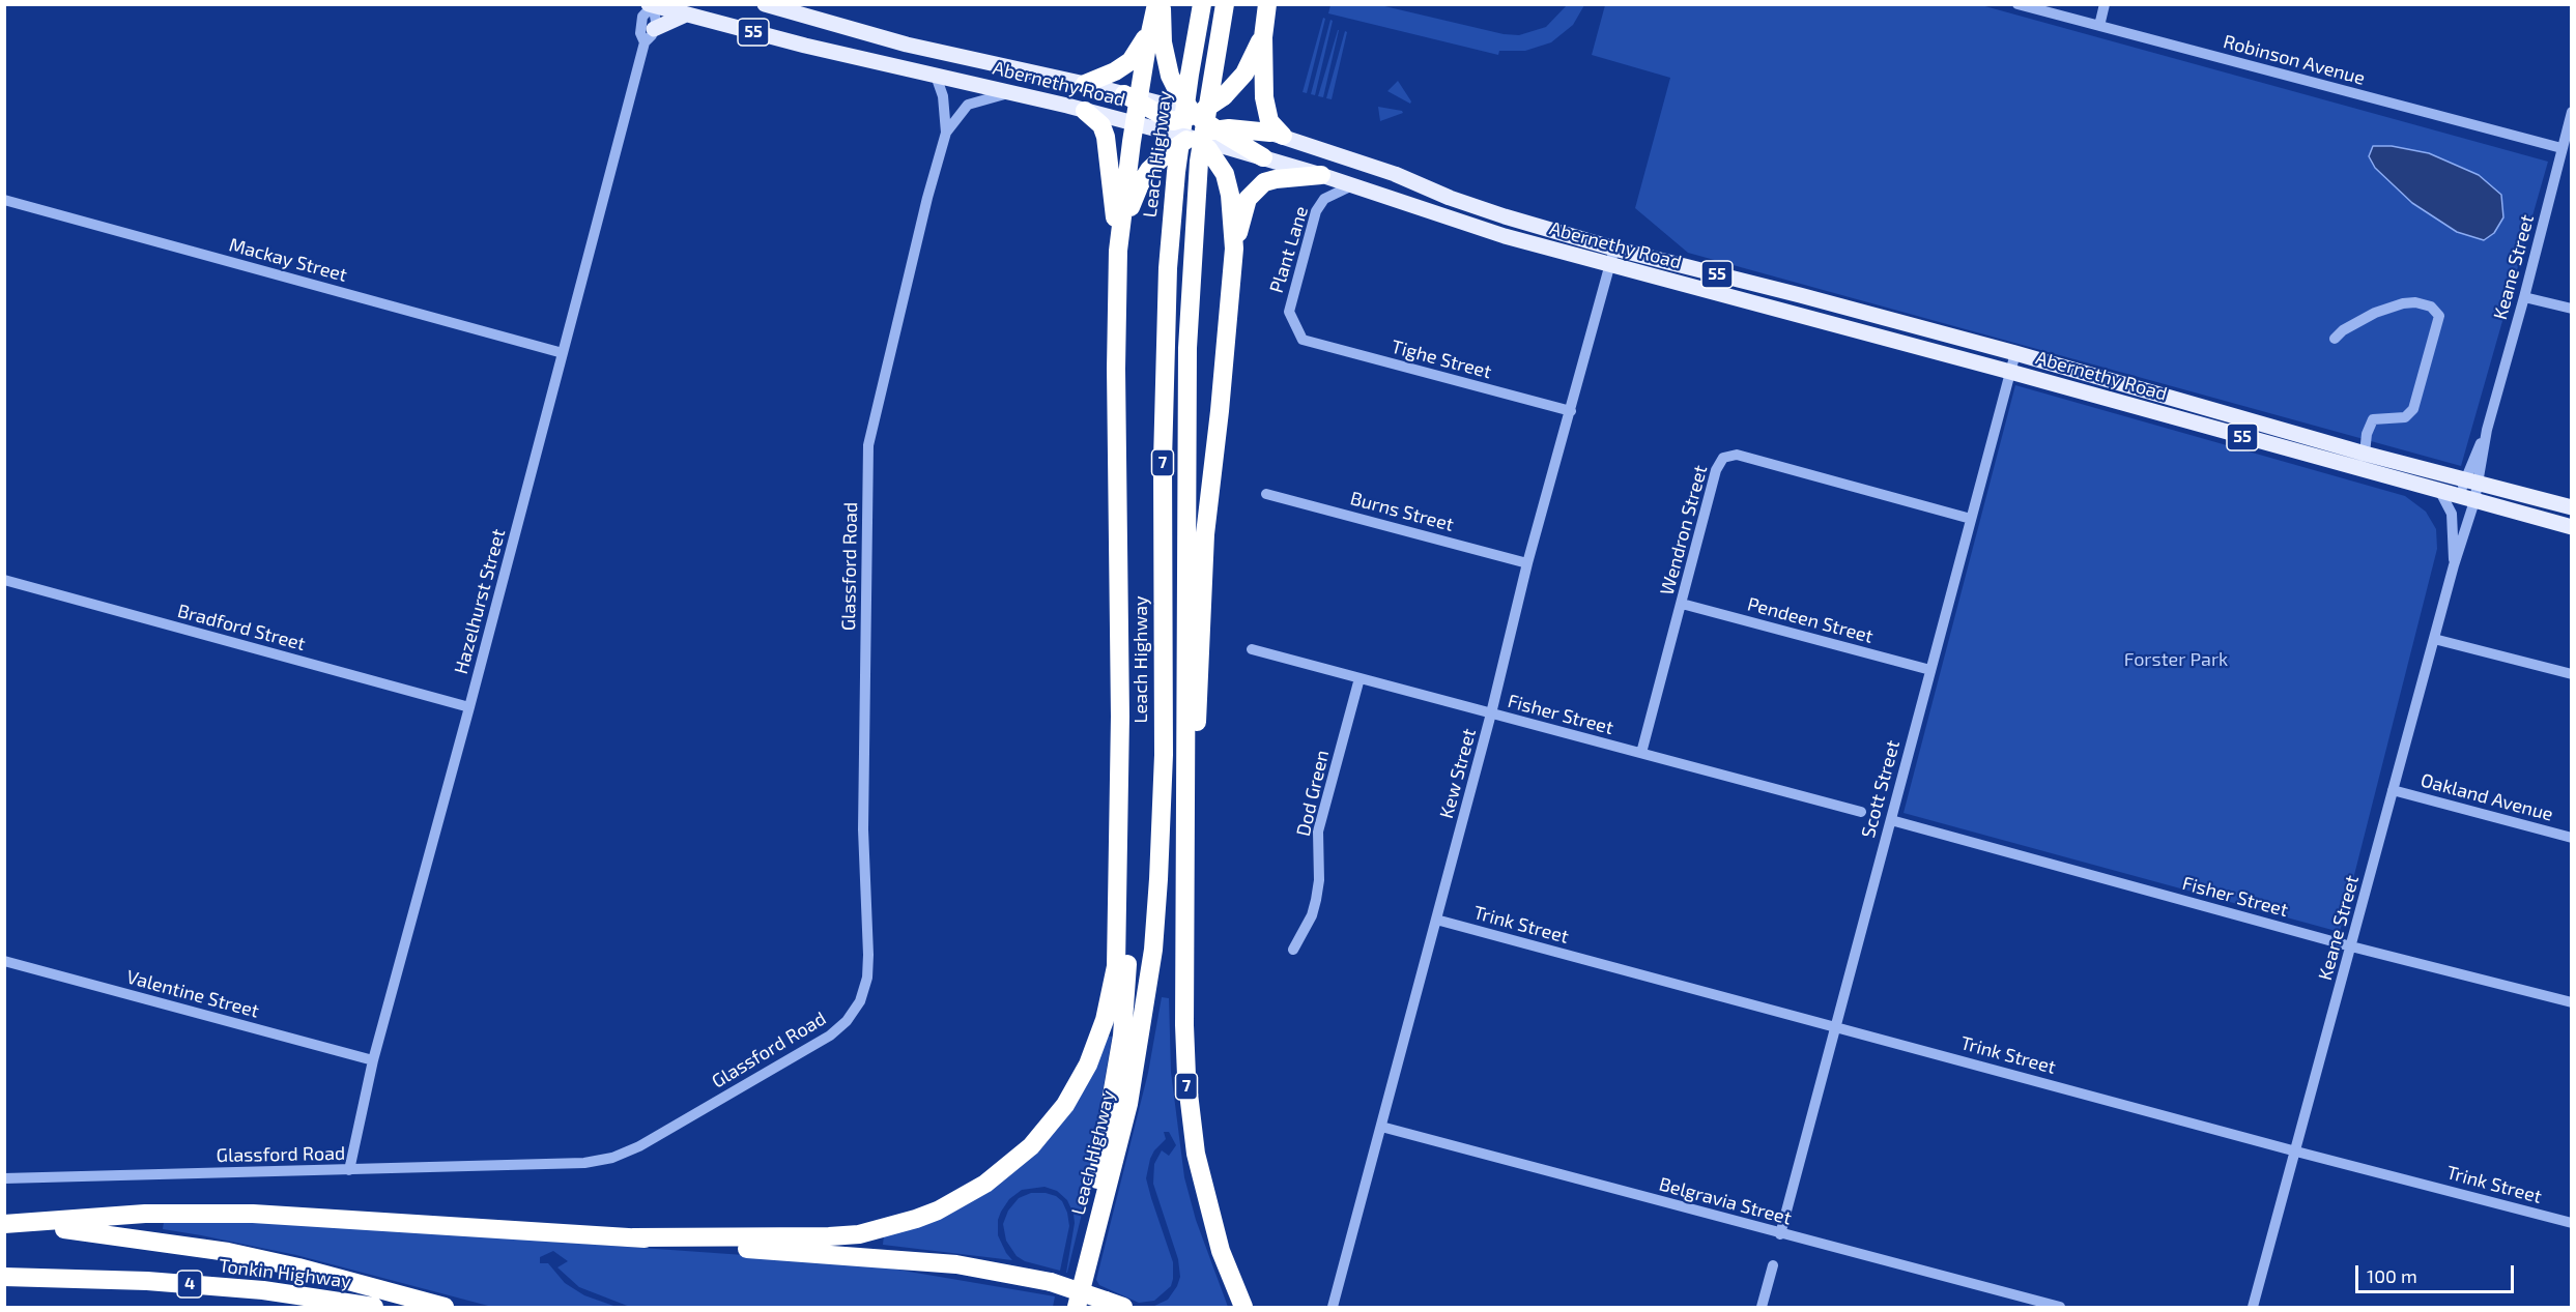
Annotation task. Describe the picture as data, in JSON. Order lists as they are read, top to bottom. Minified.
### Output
{"streets":{"highway":["Leach Highway","7","Tonkin Highway","4"],"main road":["55","Abernethy Road"],"street":["Robinson Avenue","Plant Lane","Mackay Street","Keane Street","Tighe Street","Burns Street","Wendron Street","Glassford Road","Hazelhurst Street","Pendeen Street","Bradford Street","Fisher Street","Kew Street","Scott Street","Dod Green","Oakland Avenue","Trink Street","Valentine Street","Belgravia Street"]},"crossings":[["Robinson Avenue","Keane Street"],["Abernethy Road","Plant Lane"],["Abernethy Road","Keane Street"],["Abernethy Road","7"],["Abernethy Road","Glassford Road"],["Abernethy Road","Hazelhurst Street"],["Abernethy Road","Kew Street"],["Abernethy Road","Scott Street"],["Plant Lane","Tighe Street"],["Mackay Street","Hazelhurst Street"],["Keane Street","Fisher Street"],["Keane Street","Oakland Avenue"],["Keane Street","Trink Street"],["Tighe Street","Kew Street"],["Burns Street","Kew Street"],["Wendron Street","Pendeen Street"],["Wendron Street","Fisher Street"],["Wendron Street","Scott Street"],["Glassford Road","Hazelhurst Street"],["Hazelhurst Street","Bradford Street"],["Hazelhurst Street","Valentine Street"],["Pendeen Street","Scott Street"],["Fisher Street","Kew Street"],["Fisher Street","Scott Street"],["Fisher Street","Dod Green"],["Kew Street","Trink Street"],["Kew Street","Belgravia Street"],["Scott Street","Trink Street"],["Scott Street","Belgravia Street"]],"parks":["Forster Park"],"scale_bar":"100 m"}
